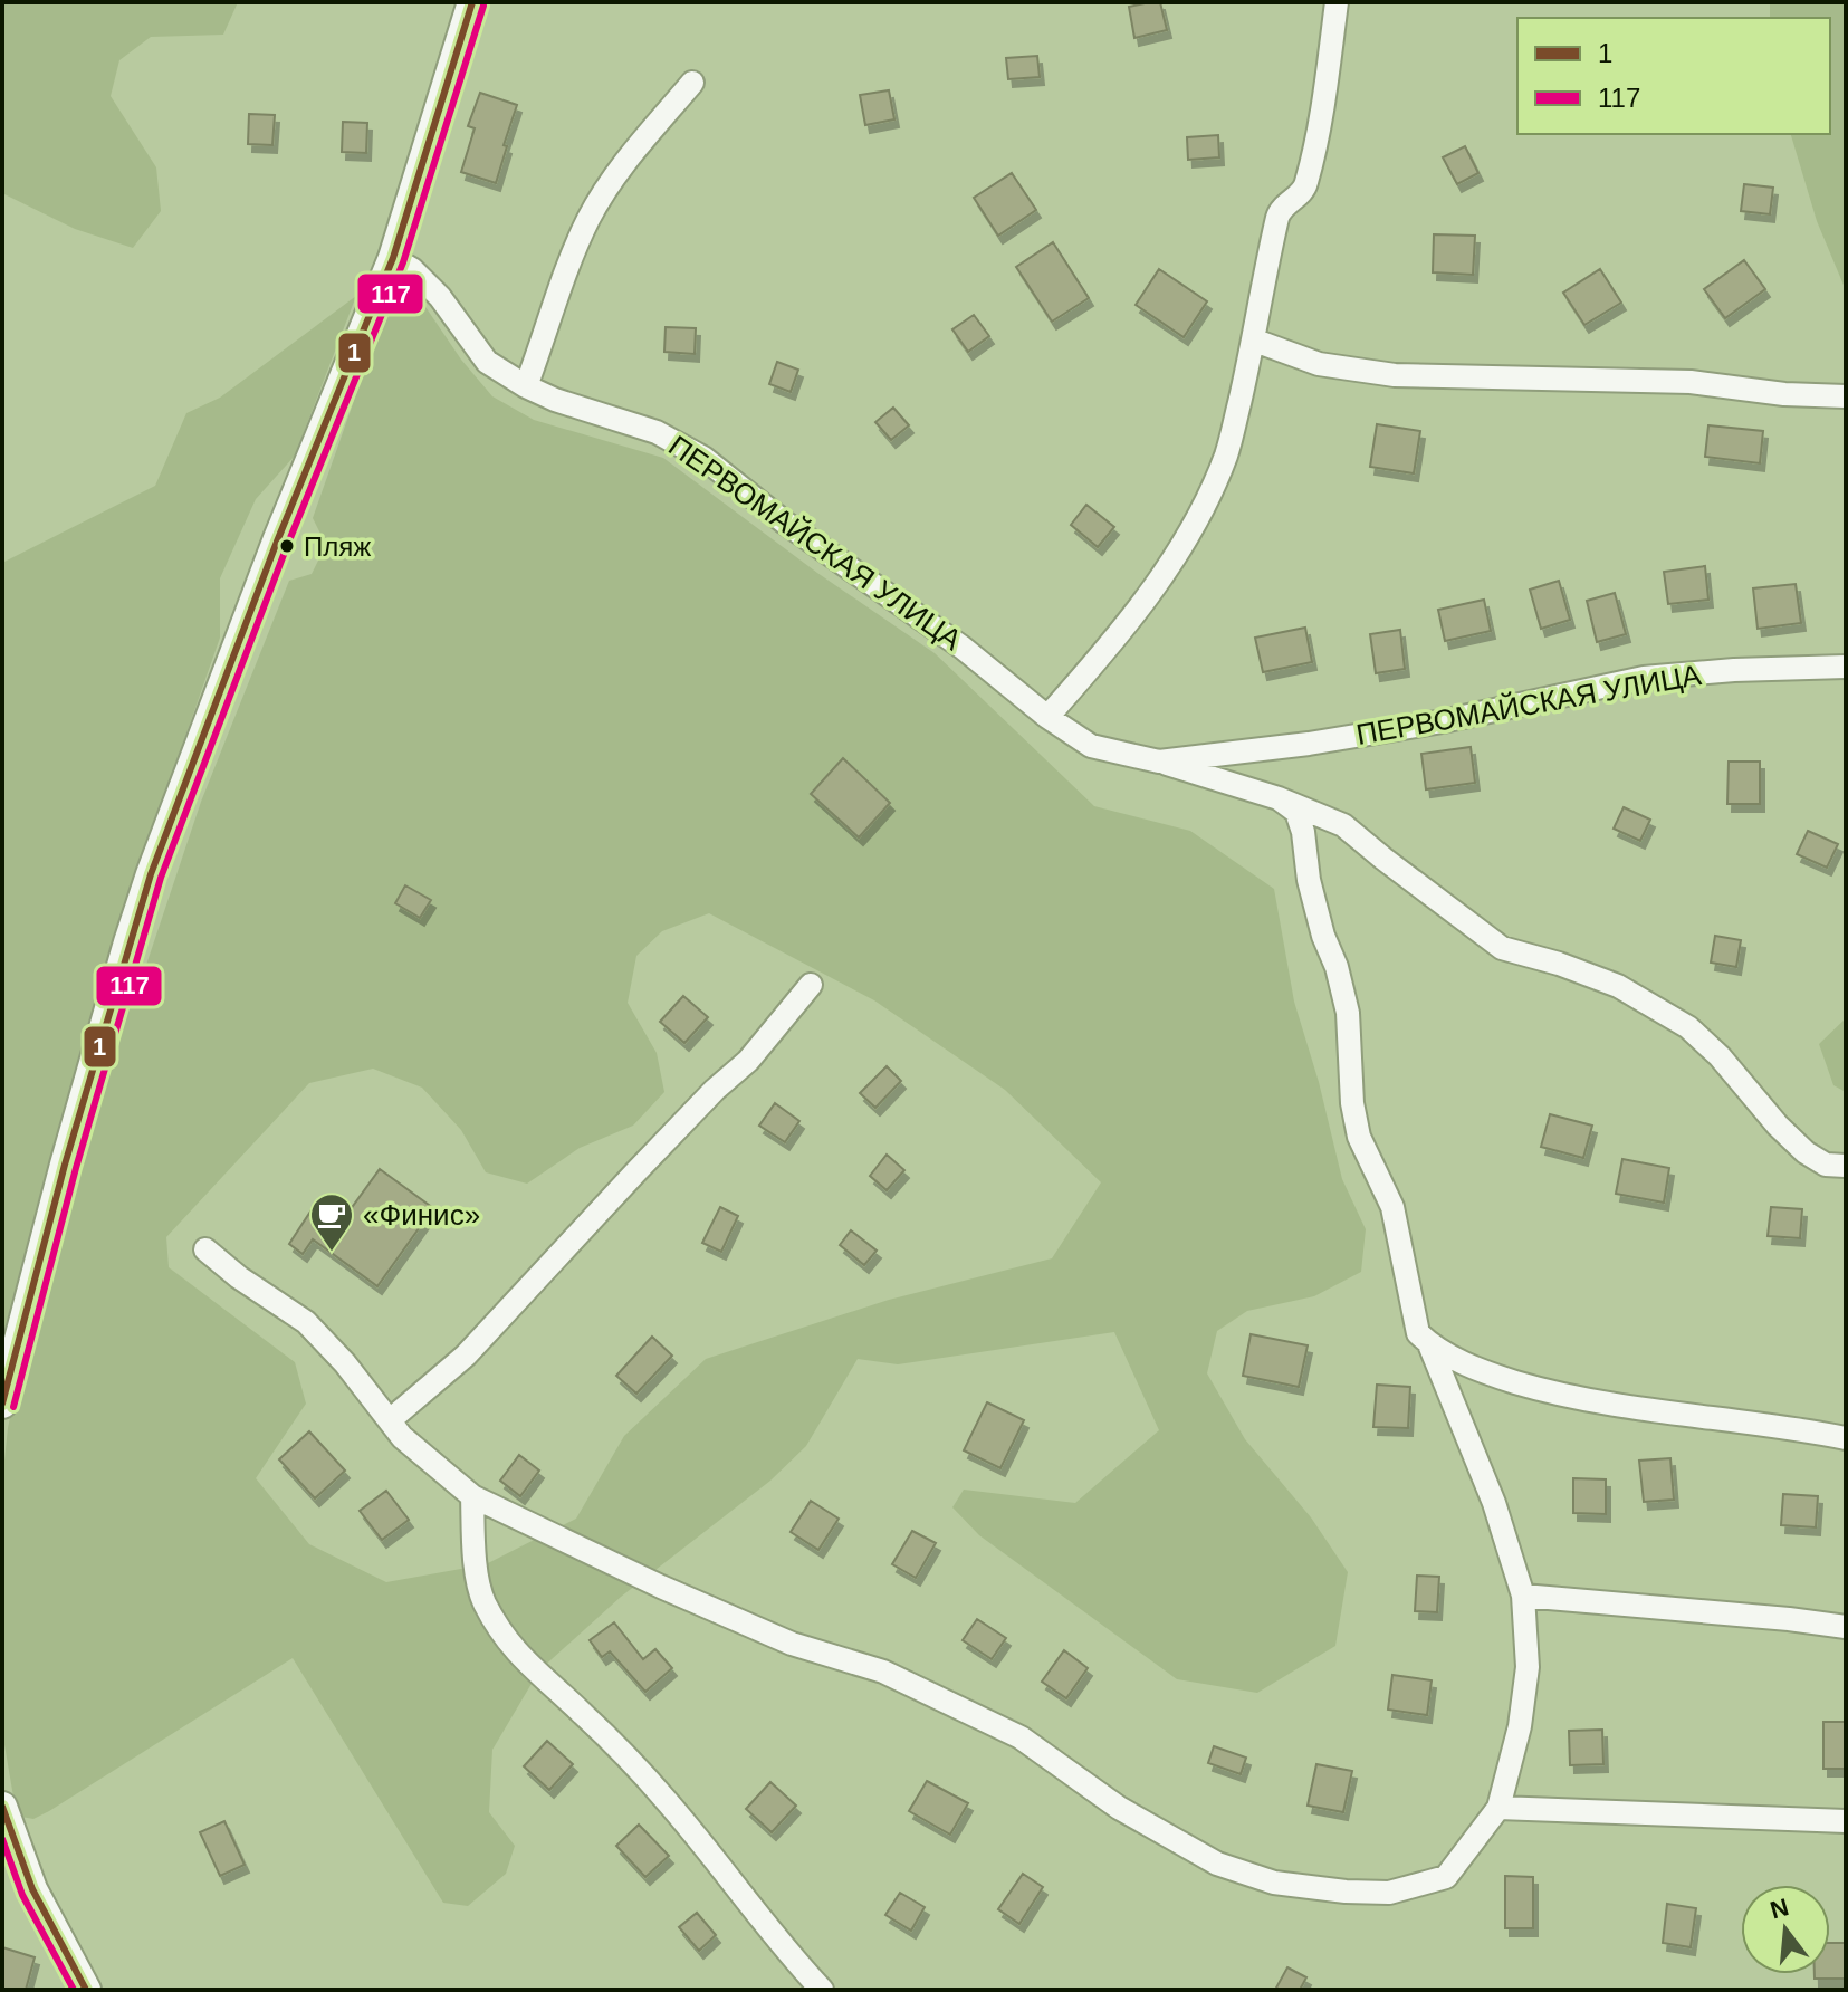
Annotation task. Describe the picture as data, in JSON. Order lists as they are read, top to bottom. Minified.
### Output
{"streets":{"street":["ПЕРВОМАЙСКАЯ УЛИЦА"]},"places":{"other":["Пляж"],"cafe":["«Финис»"]},"lines":["transit line 1","transit line 117"],"legend":["1","117"],"north":"top"}
